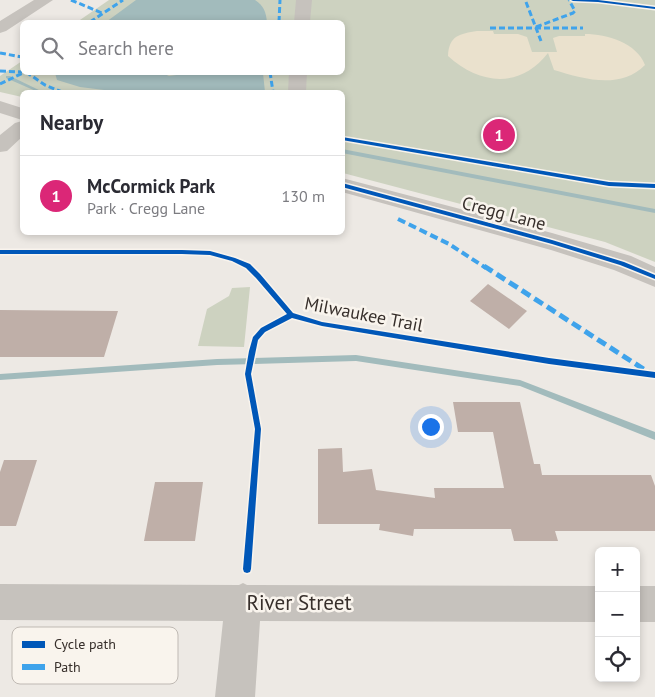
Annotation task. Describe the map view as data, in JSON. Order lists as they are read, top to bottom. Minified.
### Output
{"streets":{"street":["Cregg Lane","River Street"],"cycle path":["Milwaukee Trail"]},"legend":["Cycle path","Path"],"page":{"search":"Search here","heading":"Nearby","pins":"1","list":[{"mark":"1","name":"McCormick Park","note":"Park · Cregg Lane","value":"130 m"}],"map_buttons":["+","−"]}}
